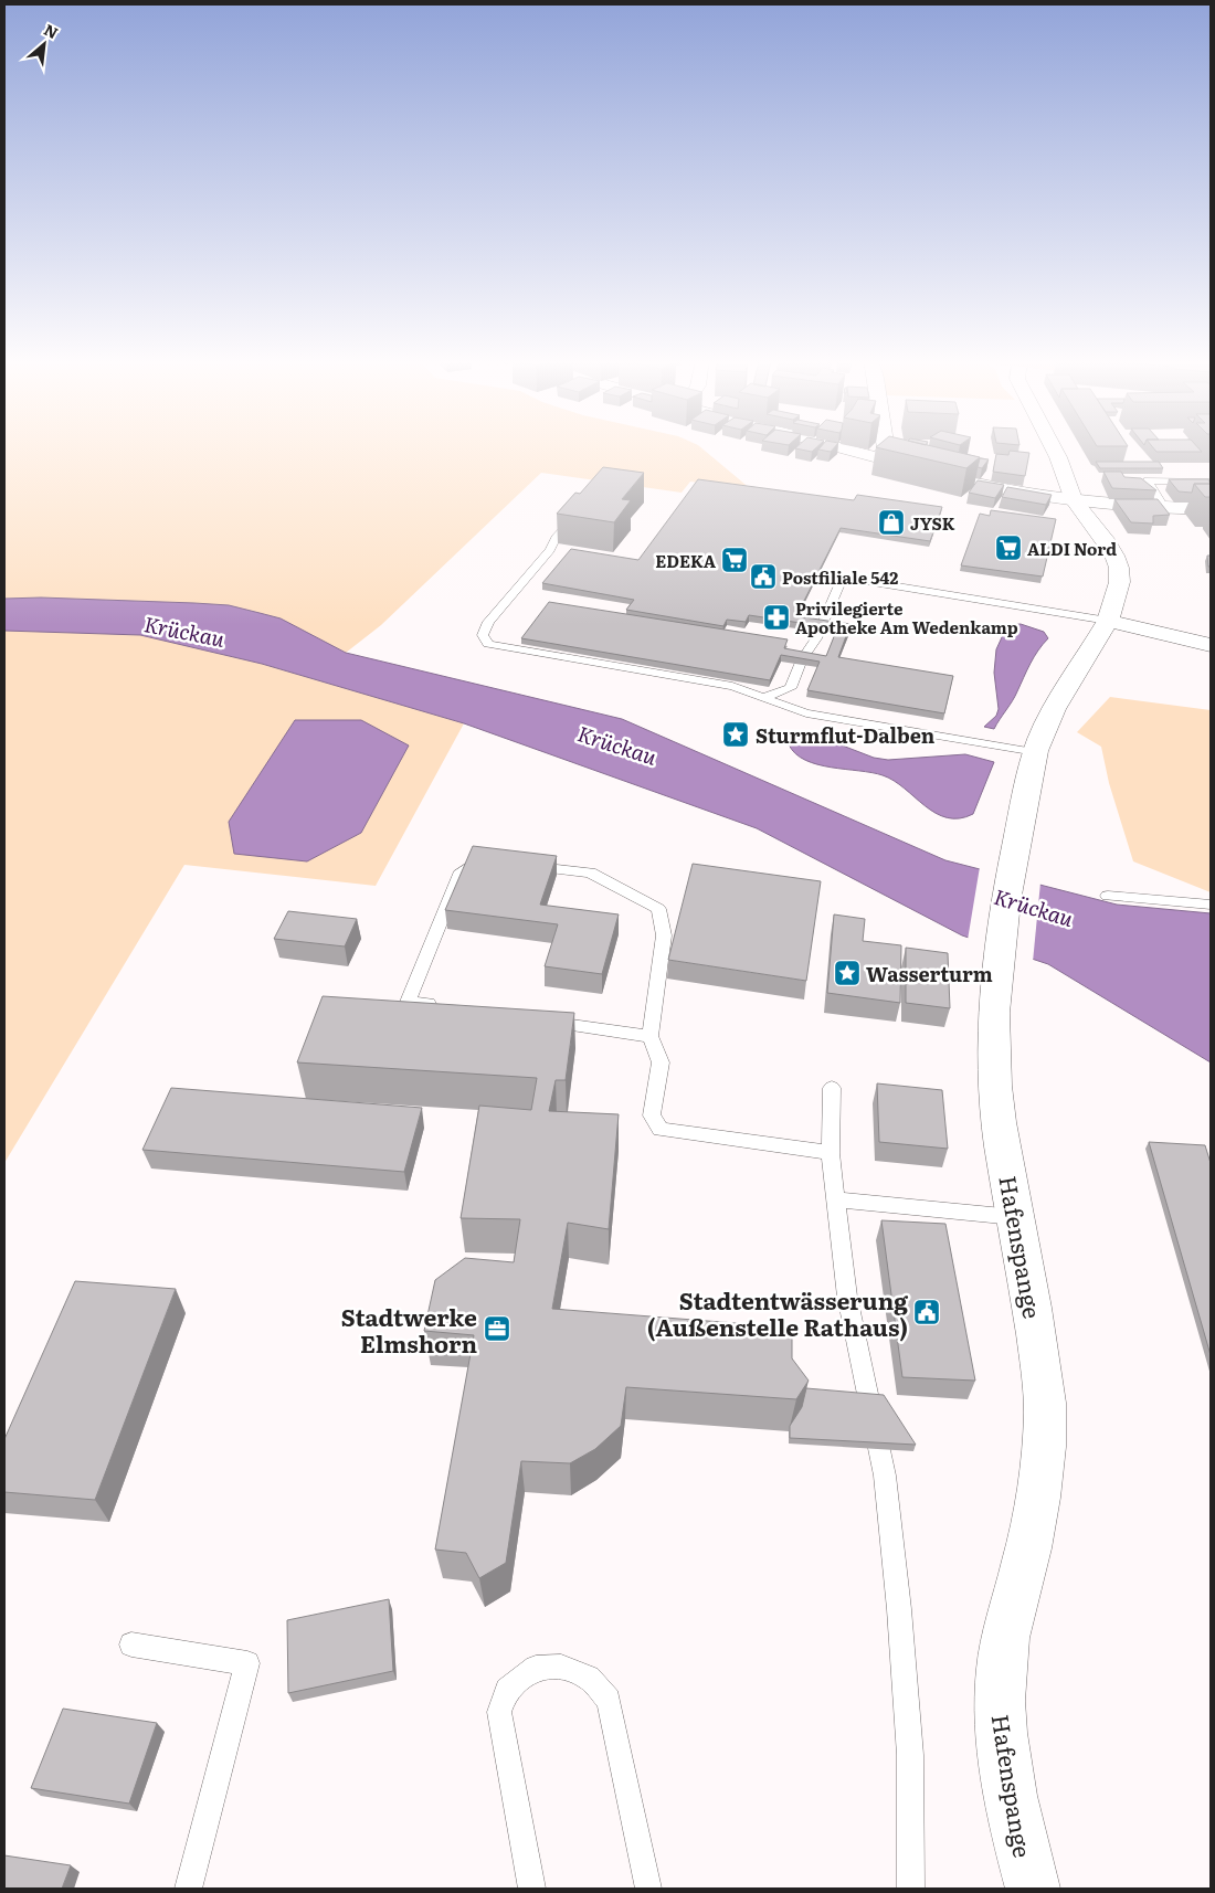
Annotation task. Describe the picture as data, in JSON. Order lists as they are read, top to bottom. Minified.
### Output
{"streets":{"street":["Hafenspange"]},"water":["Krückau"],"places":{"shop":["JYSK"],"supermarket":["ALDI Nord","EDEKA"],"public building":["Postfiliale 542","Stadtentwässerung (Außenstelle Rathaus)"],"pharmacy":["Privilegierte Apotheke Am Wedenkamp"],"place":["Sturmflut-Dalben","Wasserturm"],"office":["Stadtwerke Elmshorn"]},"north":"top right"}
